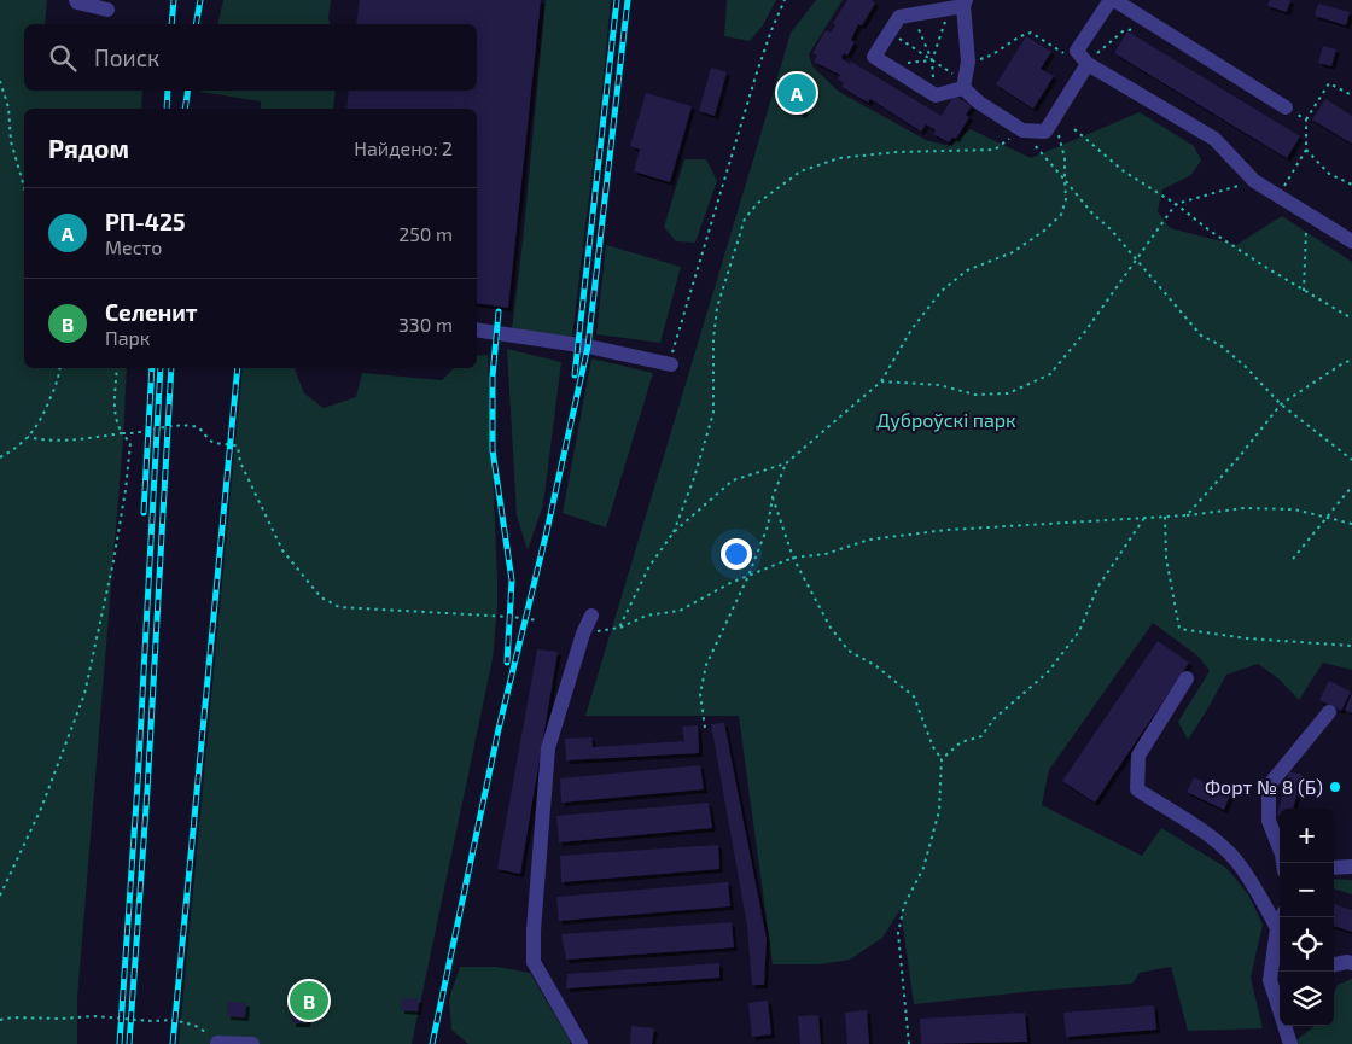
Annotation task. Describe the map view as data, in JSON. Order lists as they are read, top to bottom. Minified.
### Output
{"parks":["Дуброўскі парк"],"places":["Форт № 8 (Б)"],"page":{"search":"Поиск","pins":["A","B"],"heading":["Рядом","Найдено: 2"],"list":[{"mark":"A","name":"РП-425","note":"Место","value":"250 m"},{"mark":"B","name":"Селенит","note":"Парк","value":"330 m"}],"map_buttons":["+","−"]}}
